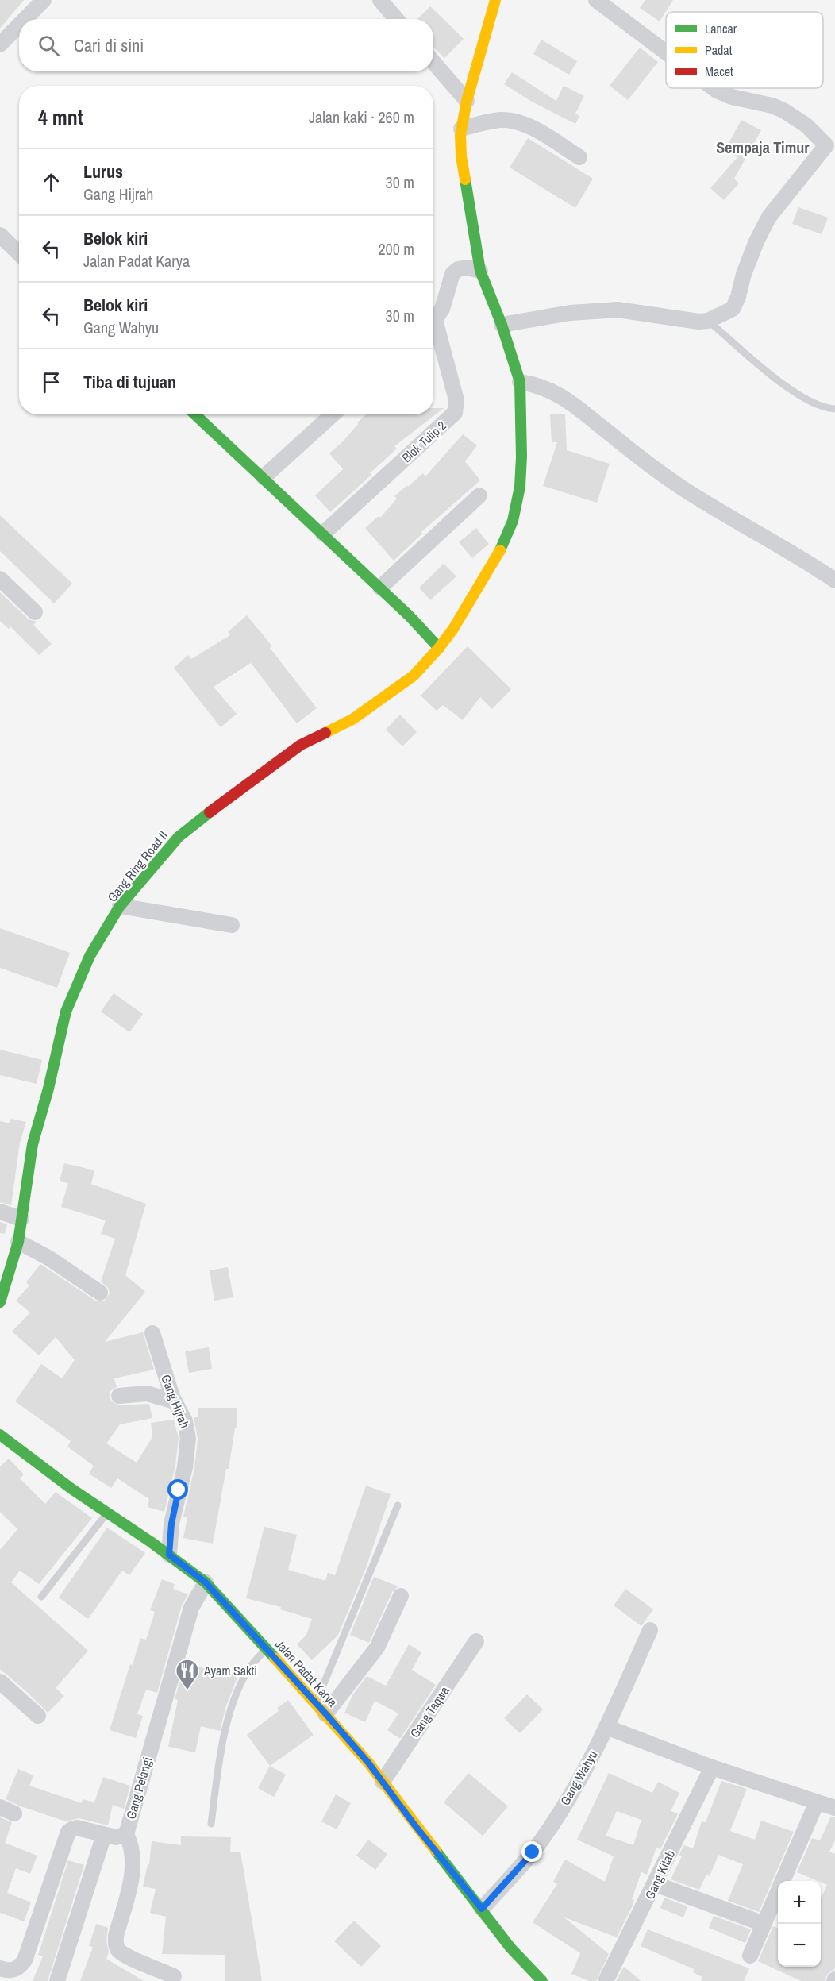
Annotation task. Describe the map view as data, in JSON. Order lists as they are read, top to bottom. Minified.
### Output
{"streets":{"street":["Blok Tulip 2","Gang Ring Road II","Gang Hijrah","Jalan Padat Karya","Gang Taqwa","Gang Wahyu","Gang Pelangi","Gang Kitab"]},"crossings":[["Gang Hijrah","Jalan Padat Karya"],["Jalan Padat Karya","Gang Taqwa"],["Jalan Padat Karya","Gang Wahyu"],["Jalan Padat Karya","Gang Pelangi"]],"districts":["Sempaja Timur"],"places":{"restaurant":["Ayam Sakti"]},"legend":["Lancar","Padat","Macet"],"page":{"search":"Cari di sini","heading":["4 mnt","Jalan kaki · 260 m"],"list":[["Lurus","Gang Hijrah","30 m"],["Belok kiri","Jalan Padat Karya","200 m"],["Belok kiri","Gang Wahyu","30 m"],"Tiba di tujuan"],"map_buttons":["+","−"]}}
